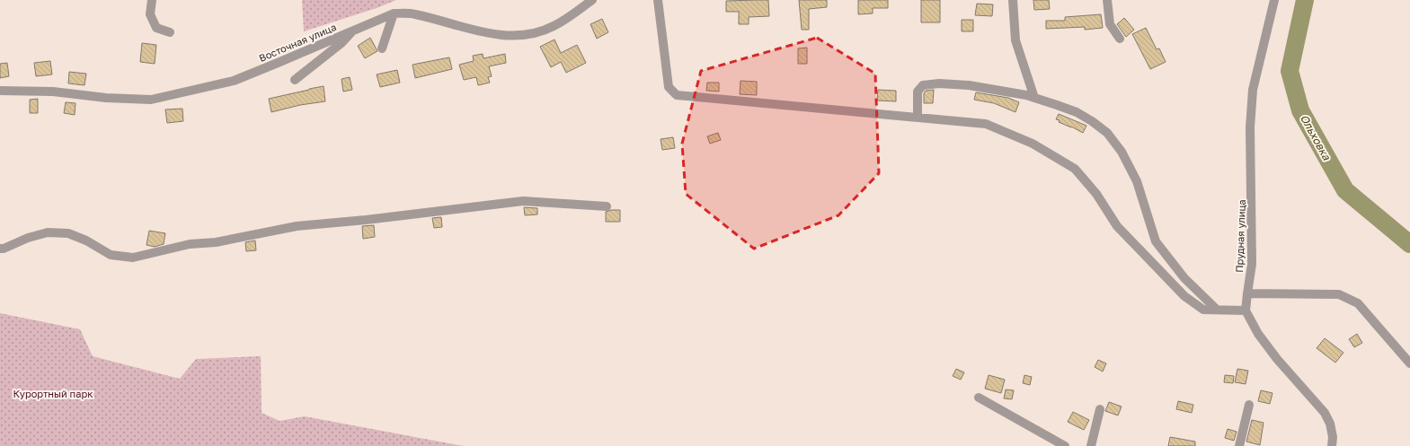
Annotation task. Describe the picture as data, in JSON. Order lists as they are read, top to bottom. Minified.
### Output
{"streets":{"street":["Восточная улица","Прудная улица"]},"water":["Ольховка"],"parks":["Курортный парк"]}
